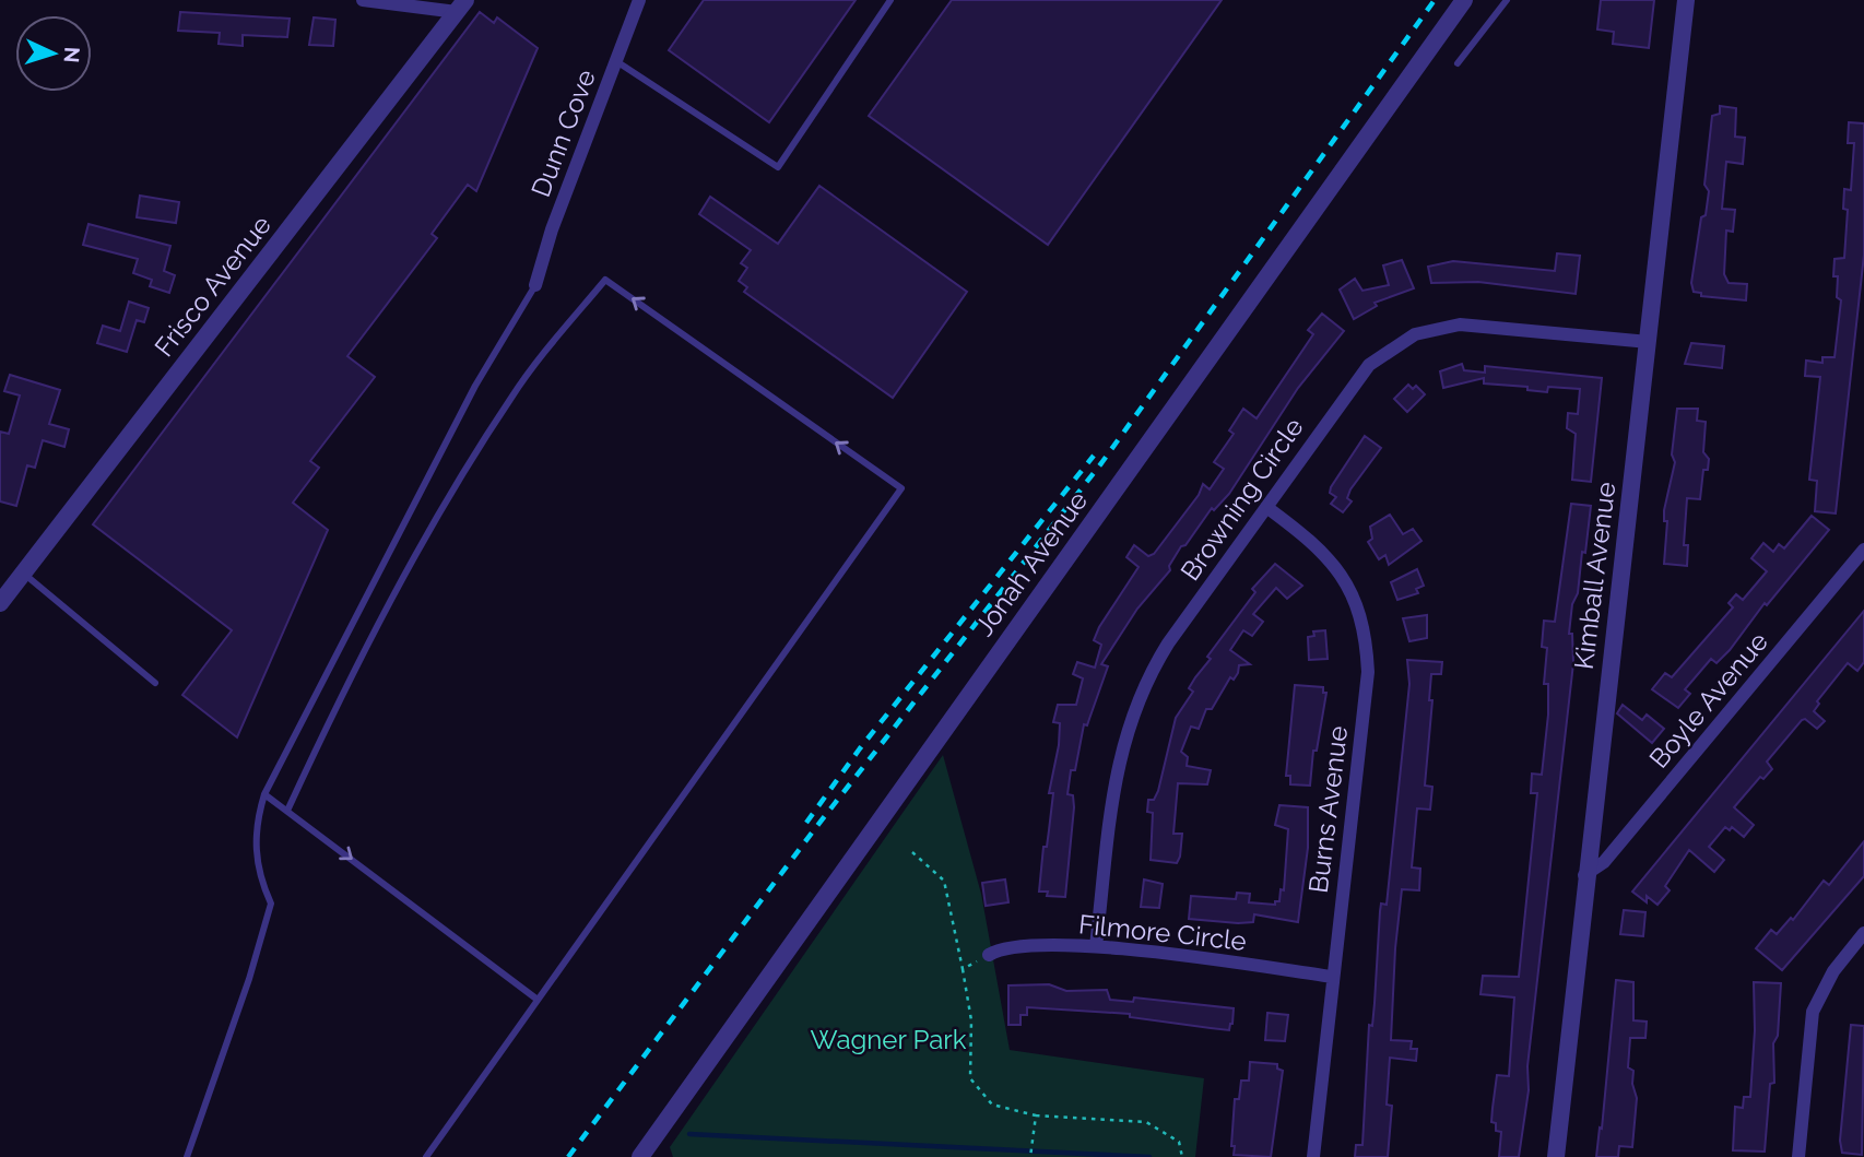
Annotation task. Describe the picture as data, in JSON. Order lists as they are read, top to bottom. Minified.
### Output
{"streets":{"street":["Dunn Cove","Frisco Avenue","Browning Circle","Jonah Avenue","Kimball Avenue","Boyle Avenue","Burns Avenue","Filmore Circle"]},"crossings":[["Browning Circle","Kimball Avenue"],["Browning Circle","Burns Avenue"],["Browning Circle","Filmore Circle"],["Kimball Avenue","Boyle Avenue"],["Burns Avenue","Filmore Circle"]],"parks":["Wagner Park"],"north":"right"}
